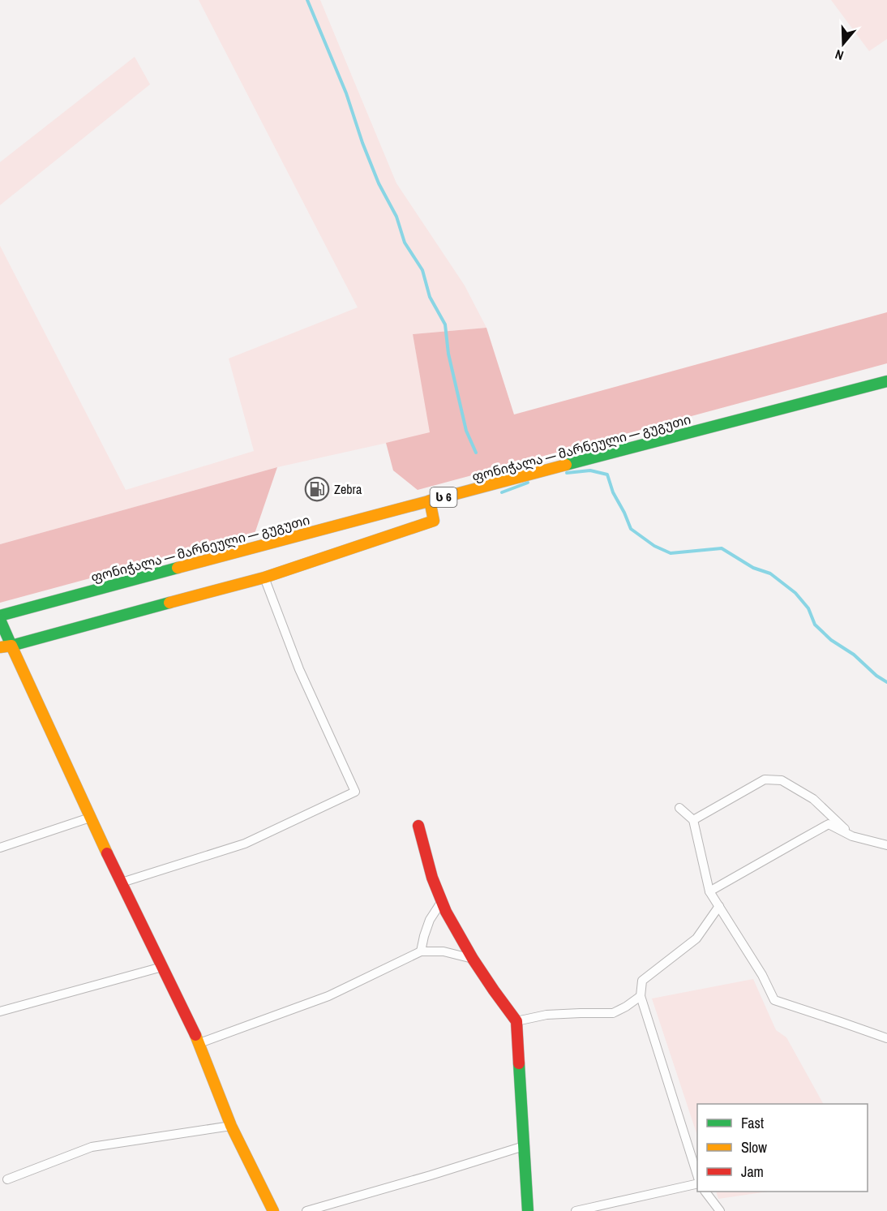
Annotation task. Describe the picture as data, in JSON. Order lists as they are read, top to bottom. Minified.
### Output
{"streets":{"main road":["ფონიჭალა — მარნეული — გუგუთი","ს 6"]},"places":{"fuel station":["Zebra"]},"legend":["Fast","Slow","Jam"],"north":"bottom"}
